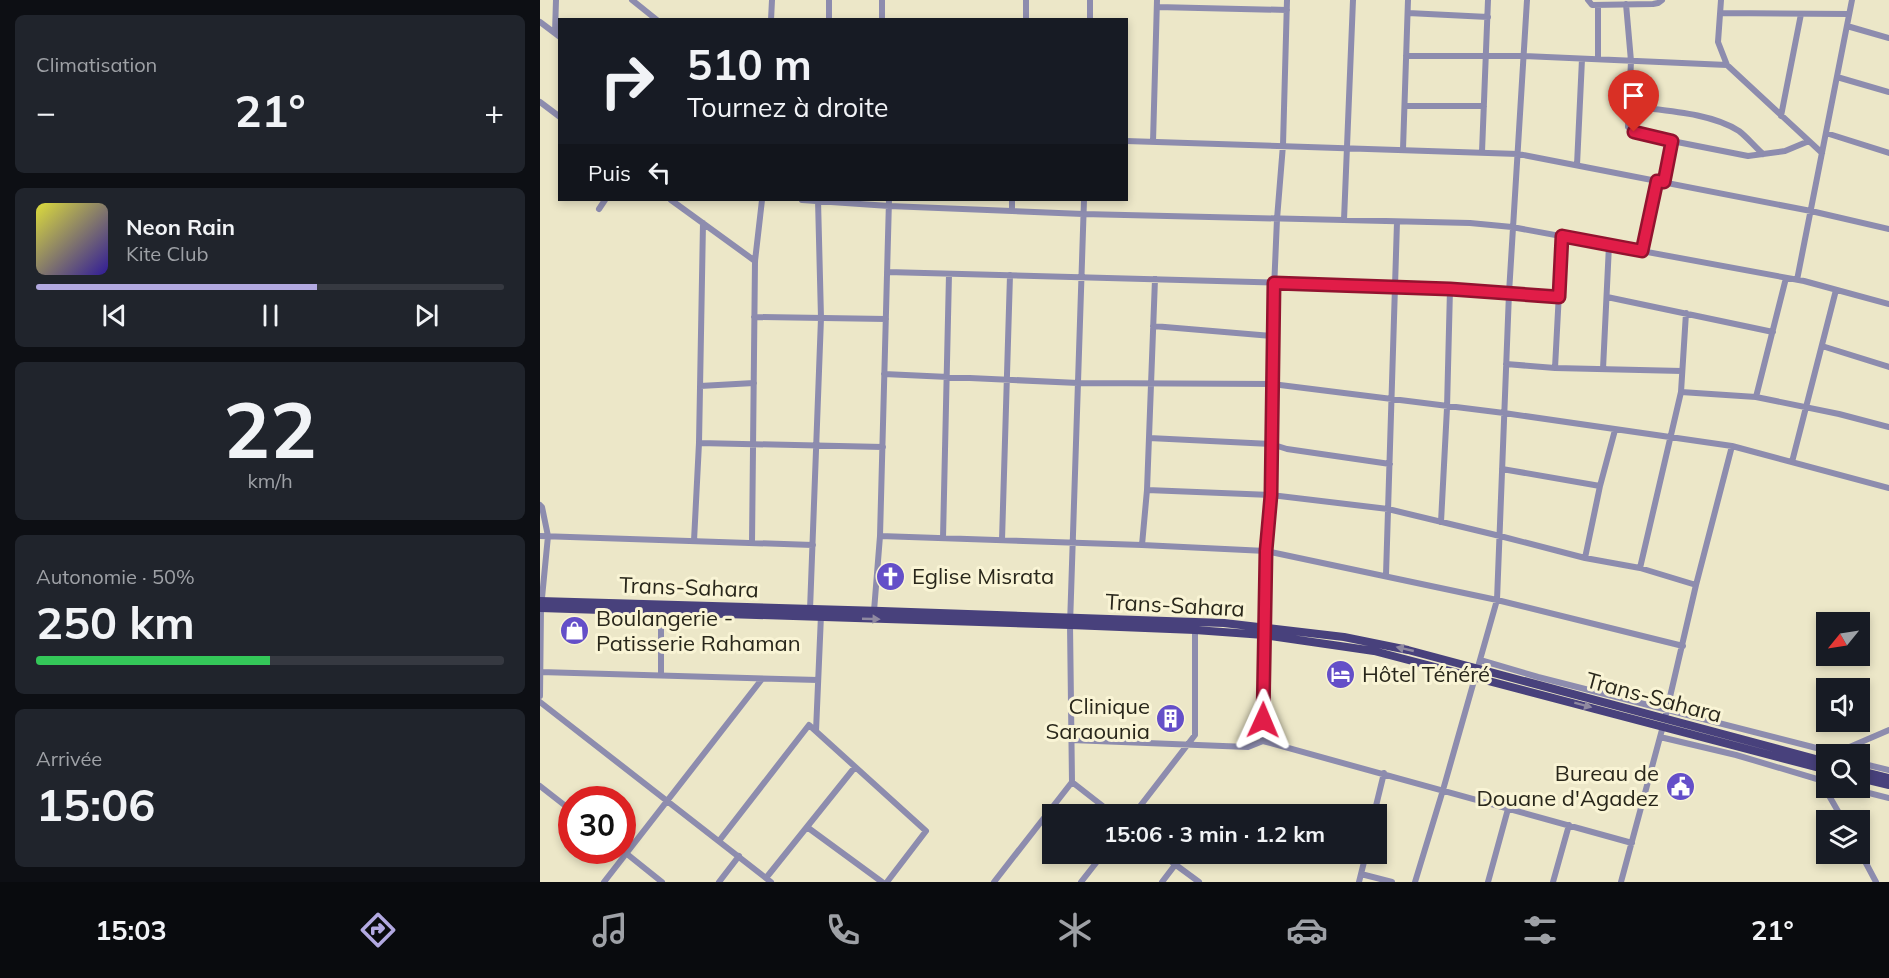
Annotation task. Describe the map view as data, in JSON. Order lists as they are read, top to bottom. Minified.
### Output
{"streets":{"main road":["Trans-Sahara"]},"places":{"church":["Eglise Misrata"],"shop":["Boulangerie - Patisserie Rahaman"],"hotel":["Hôtel Ténéré"],"building":["Clinique Saraounia"],"public building":["Bureau de Douane d'Agadez"]},"north":"bottom left","page":{"tile":["Climatisation",["22","km/h"],["Autonomie · 50%","250 km"],["Arrivée","15:06"]],"turn":["510 m","Tournez à droite"],"heat":["−","21°","+"],"then":"Puis","song":["Neon Rain","Kite Club"],"limit":"30","trip":"15:06 · 3 min · 1.2 km","tabs":["15:03","21°"]}}
